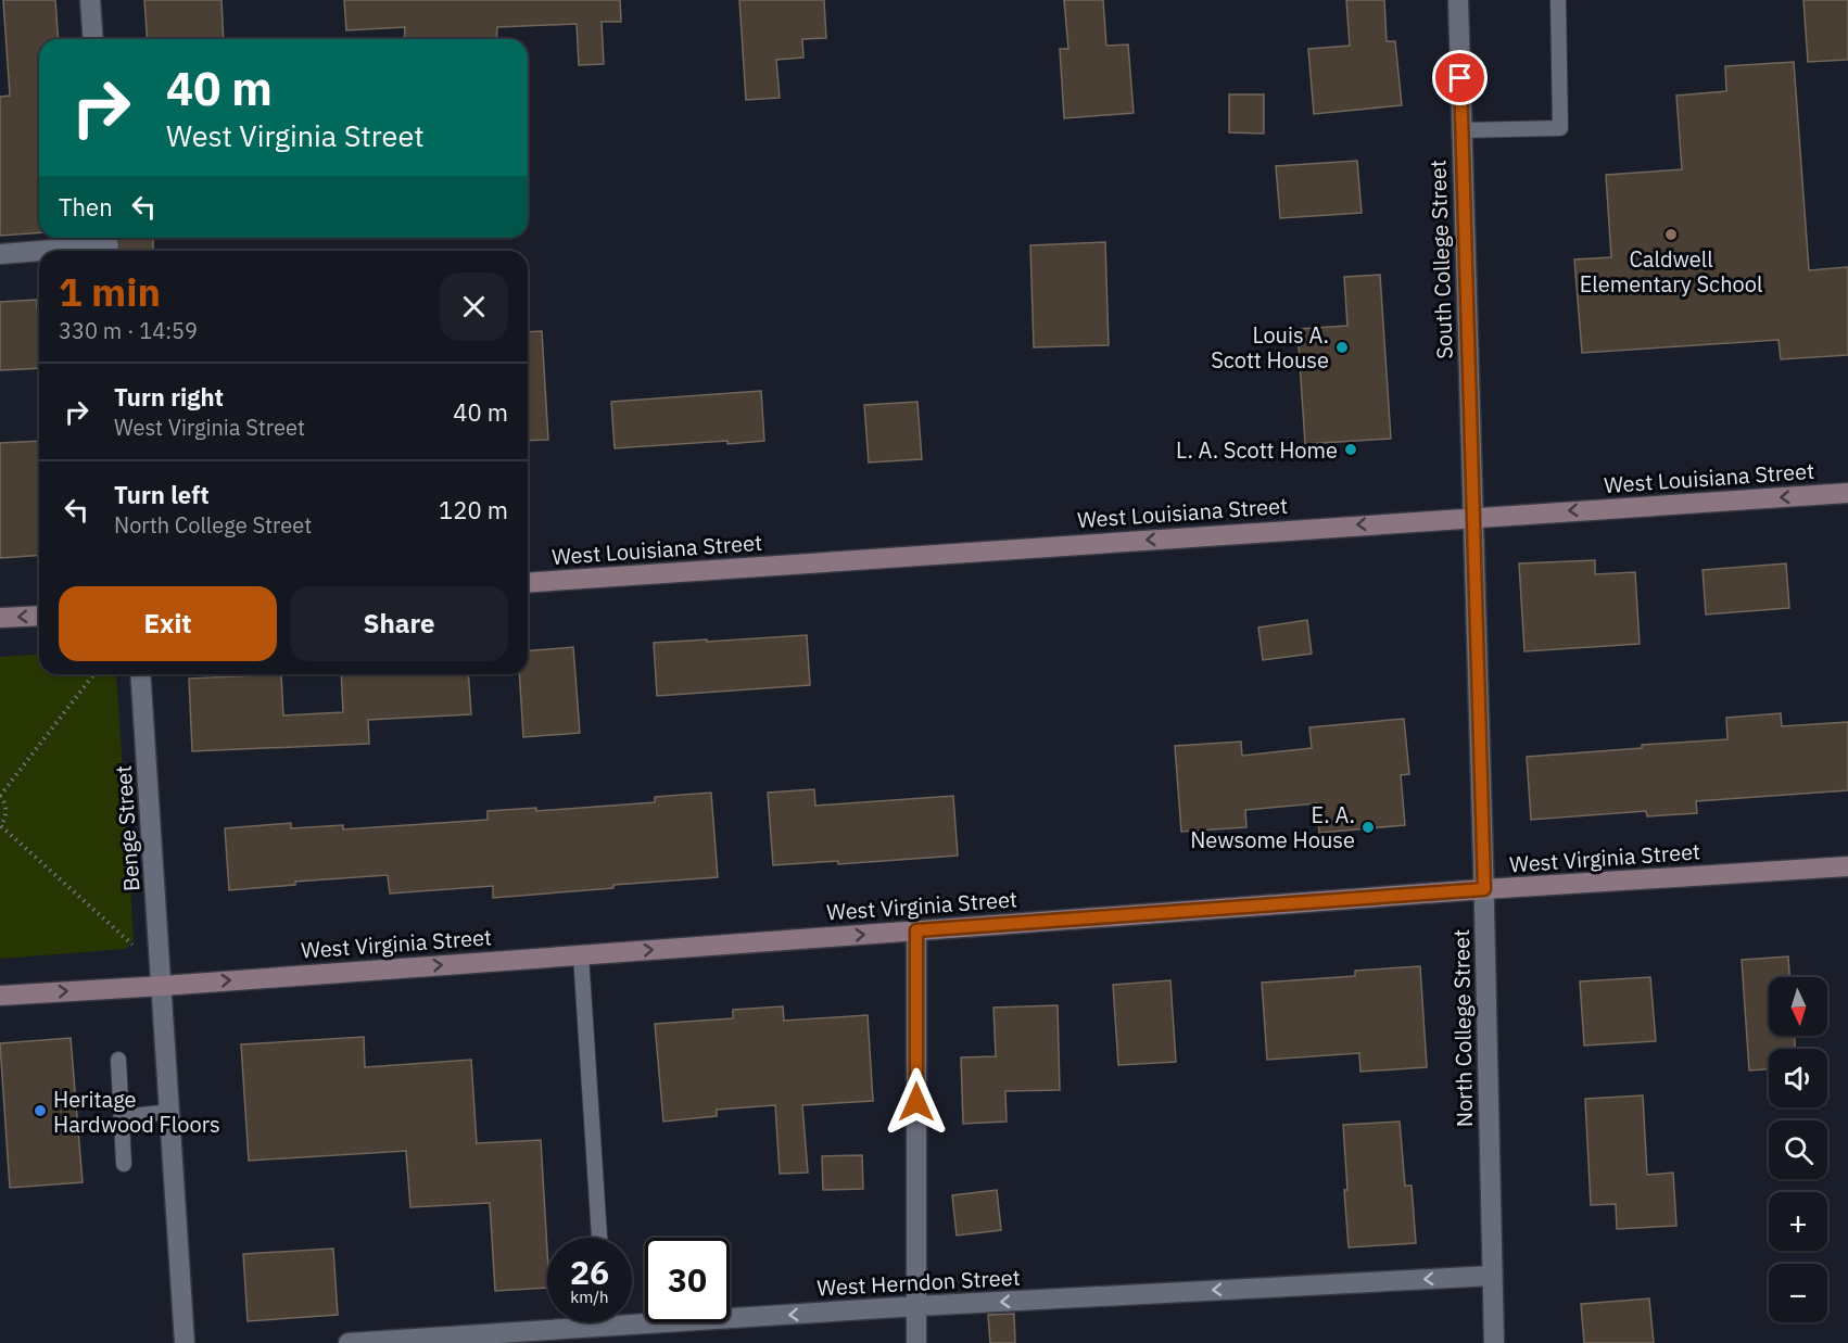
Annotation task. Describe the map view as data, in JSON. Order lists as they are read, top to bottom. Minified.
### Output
{"streets":{"main road":["West Louisiana Street","West Virginia Street"],"street":["South College Street","Benge Street","North College Street","West Herndon Street"]},"crossings":[["South College Street","West Louisiana Street"],["South College Street","North College Street"],["West Louisiana Street","North College Street"],["Benge Street","West Virginia Street"],["West Virginia Street","North College Street"],["North College Street","West Herndon Street"]],"one_way":["West Louisiana Street","West Virginia Street","West Herndon Street"],"places":["Caldwell Elementary School","Louis A. Scott House","L. A. Scott Home","E. A. Newsome House","Heritage Hardwood Floors"],"north":"bottom","page":{"turn":["40 m","West Virginia Street"],"then":"Then","heading":["1 min","330 m · 14:59"],"list":[{"name":"Turn right","note":"West Virginia Street","value":"40 m"},{"name":"Turn left","note":"North College Street","value":"120 m"}],"buttons":["Exit","Share"],"map_buttons":["+","−"],"speed":"26 km/h","limit":"30"}}
